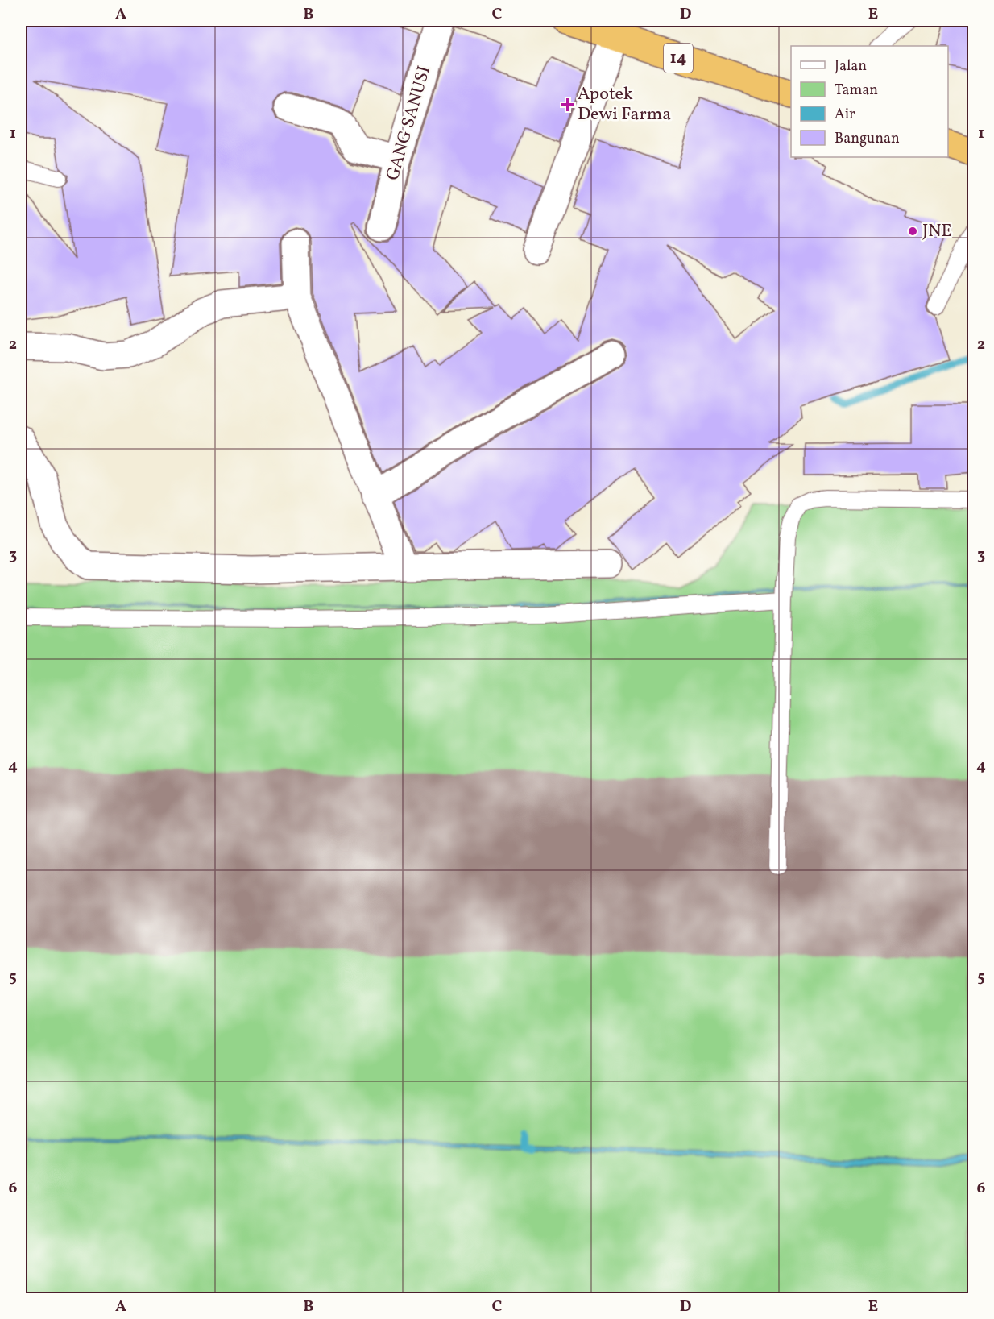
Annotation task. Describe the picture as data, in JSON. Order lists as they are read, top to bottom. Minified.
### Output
{"streets":{"highway":["14"],"street":["GANG SANUSI"]},"places":{"health":["Apotek Dewi Farma"],"other":["JNE"]},"legend":["Jalan","Taman","Air","Bangunan"],"grid":{"columns":["A","B","C","D","E"],"rows":["1","2","3","4","5","6"]}}
